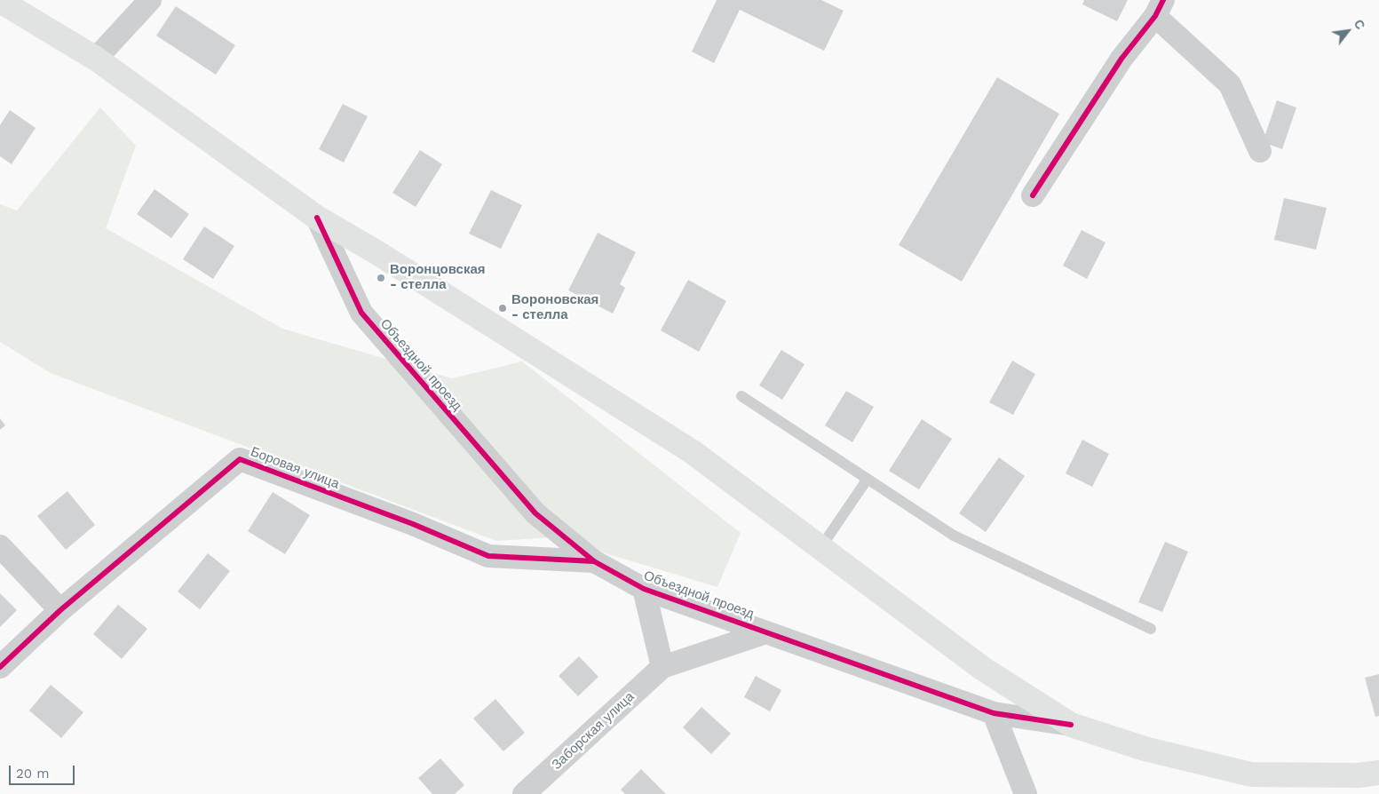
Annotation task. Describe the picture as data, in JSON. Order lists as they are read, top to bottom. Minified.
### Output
{"streets":{"street":["Объездной проезд","Боровая улица","Заборская улица"]},"crossings":[["Объездной проезд","Боровая улица"]],"places":["Воронцовская - стелла","Вороновская - стелла"],"scale_bar":"20 m","north":"top right"}
